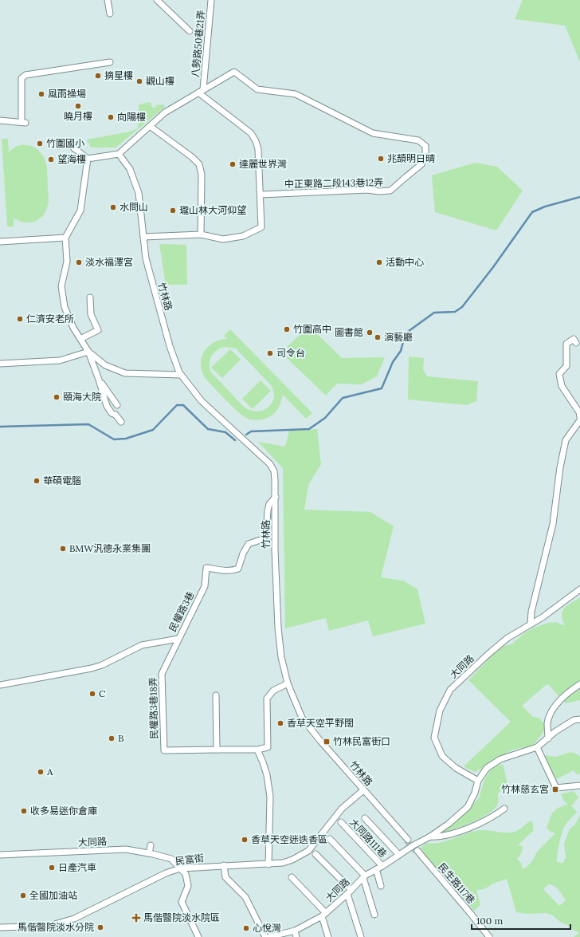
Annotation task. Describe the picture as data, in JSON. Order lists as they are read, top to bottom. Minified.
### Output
{"streets":{"street":["八勢路50巷21弄","中正東路二段143巷12弄","竹林路","民權路3巷","大同路","民權路3巷18弄","大同路111巷","民富街","民生路117巷"]},"crossings":[["八勢路50巷21弄","中正東路二段143巷12弄"],["竹林路","民權路3巷"],["竹林路","民富街"],["民權路3巷","民權路3巷18弄"],["大同路","大同路111巷"],["大同路","民富街"]],"places":{"other":["摘星樓","觀山樓","風雨操場","曉月樓","向陽樓","竹圍國小","兆頡明日晴","望海樓","達麗世界灣","水問山","瓏山林大河仰望","淡水福澤宮","活動中心","仁濟安老所","竹圍高中","圖書館","演藝廳","司令台","頤海大院","華碩電腦","BMW汎德永業集團","C","香草天空平野闊","B","A","收多易迷你倉庫","香草天空迷迭香區","日產汽車","全國加油站","馬偕醫院淡水分院","心悅灣"],"transit":["竹林民富街口","竹林慈玄宮"],"health":["馬偕醫院淡水院區"]},"scale_bar":"100 m"}
